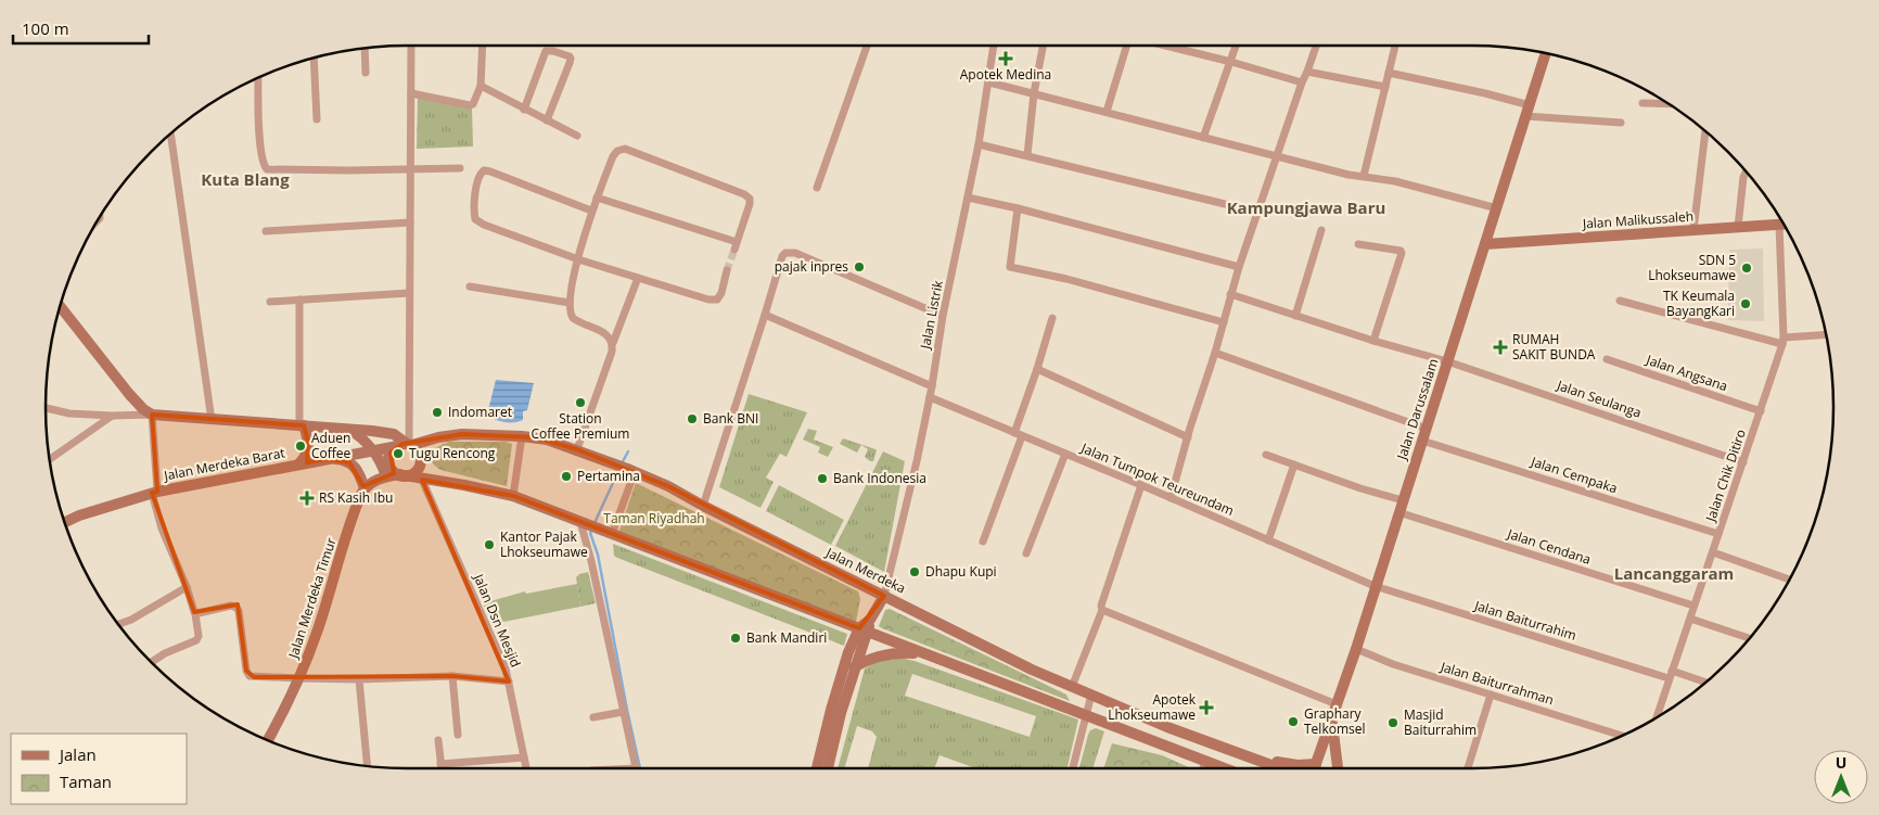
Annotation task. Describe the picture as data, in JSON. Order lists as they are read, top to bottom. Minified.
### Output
{"streets":{"main road":["Jalan Malikussaleh","Jalan Darussalam","Jalan Merdeka Barat","Jalan Merdeka","Jalan Merdeka Timur"],"street":["Jalan Listrik","Jalan Angsana","Jalan Seulanga","Jalan Cempaka","Jalan Chik Ditiro","Jalan Tumpok Teureundam","Jalan Cendana","Jalan Dsn Mesjid","Jalan Baiturrahim","Jalan Baiturrahman"]},"crossings":[["Jalan Malikussaleh","Jalan Darussalam"],["Jalan Malikussaleh","Jalan Chik Ditiro"],["Jalan Listrik","Jalan Tumpok Teureundam"],["Jalan Listrik","Jalan Merdeka"],["Jalan Angsana","Jalan Chik Ditiro"],["Jalan Seulanga","Jalan Darussalam"],["Jalan Seulanga","Jalan Chik Ditiro"],["Jalan Darussalam","Jalan Cempaka"],["Jalan Darussalam","Jalan Tumpok Teureundam"],["Jalan Darussalam","Jalan Cendana"],["Jalan Darussalam","Jalan Baiturrahim"],["Jalan Darussalam","Jalan Baiturrahman"],["Jalan Merdeka Barat","Jalan Merdeka"],["Jalan Cempaka","Jalan Chik Ditiro"],["Jalan Chik Ditiro","Jalan Cendana"],["Jalan Chik Ditiro","Jalan Baiturrahim"],["Jalan Tumpok Teureundam","Jalan Baiturrahim"]],"districts":["Kuta Blang","Kampungjawa Baru","Lancanggaram"],"parks":["Taman Riyadhah"],"places":{"health":["Apotek Medina","RUMAH SAKIT BUNDA","RS Kasih Ibu","Apotek Lhokseumawe"],"other":["pajak inpres","SDN 5 Lhokseumawe","TK Keumala BayangKari","Station Coffee Premium","Indomaret","Bank BNI","Aduen Coffee","Tugu Rencong","Pertamina","Bank Indonesia","Kantor Pajak Lhokseumawe","Dhapu Kupi","Bank Mandiri","Graphary Telkomsel","Masjid Baiturrahim"]},"legend":["Jalan","Taman"],"scale_bar":"100 m","north":"top"}
